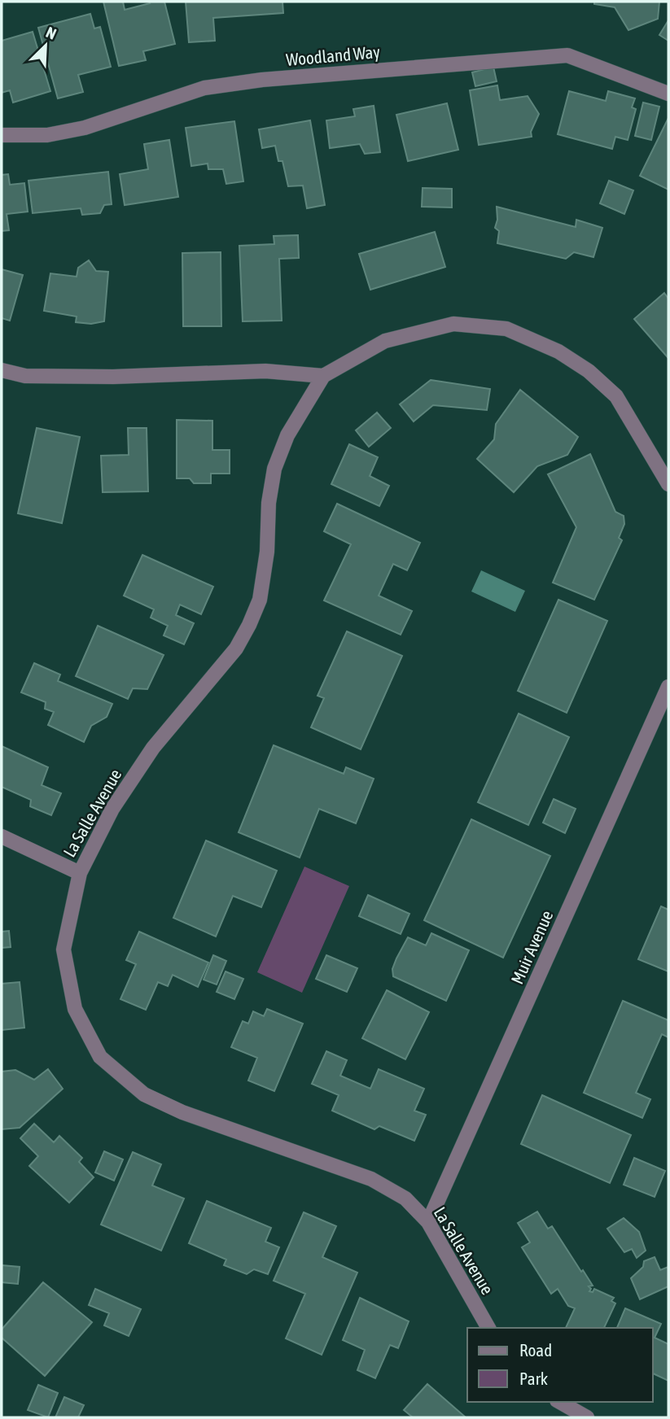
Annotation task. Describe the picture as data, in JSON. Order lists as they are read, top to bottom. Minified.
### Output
{"streets":{"street":["Woodland Way","La Salle Avenue","Muir Avenue"]},"crossings":[["La Salle Avenue","Muir Avenue"]],"legend":["Road","Park"],"north":"top right"}
